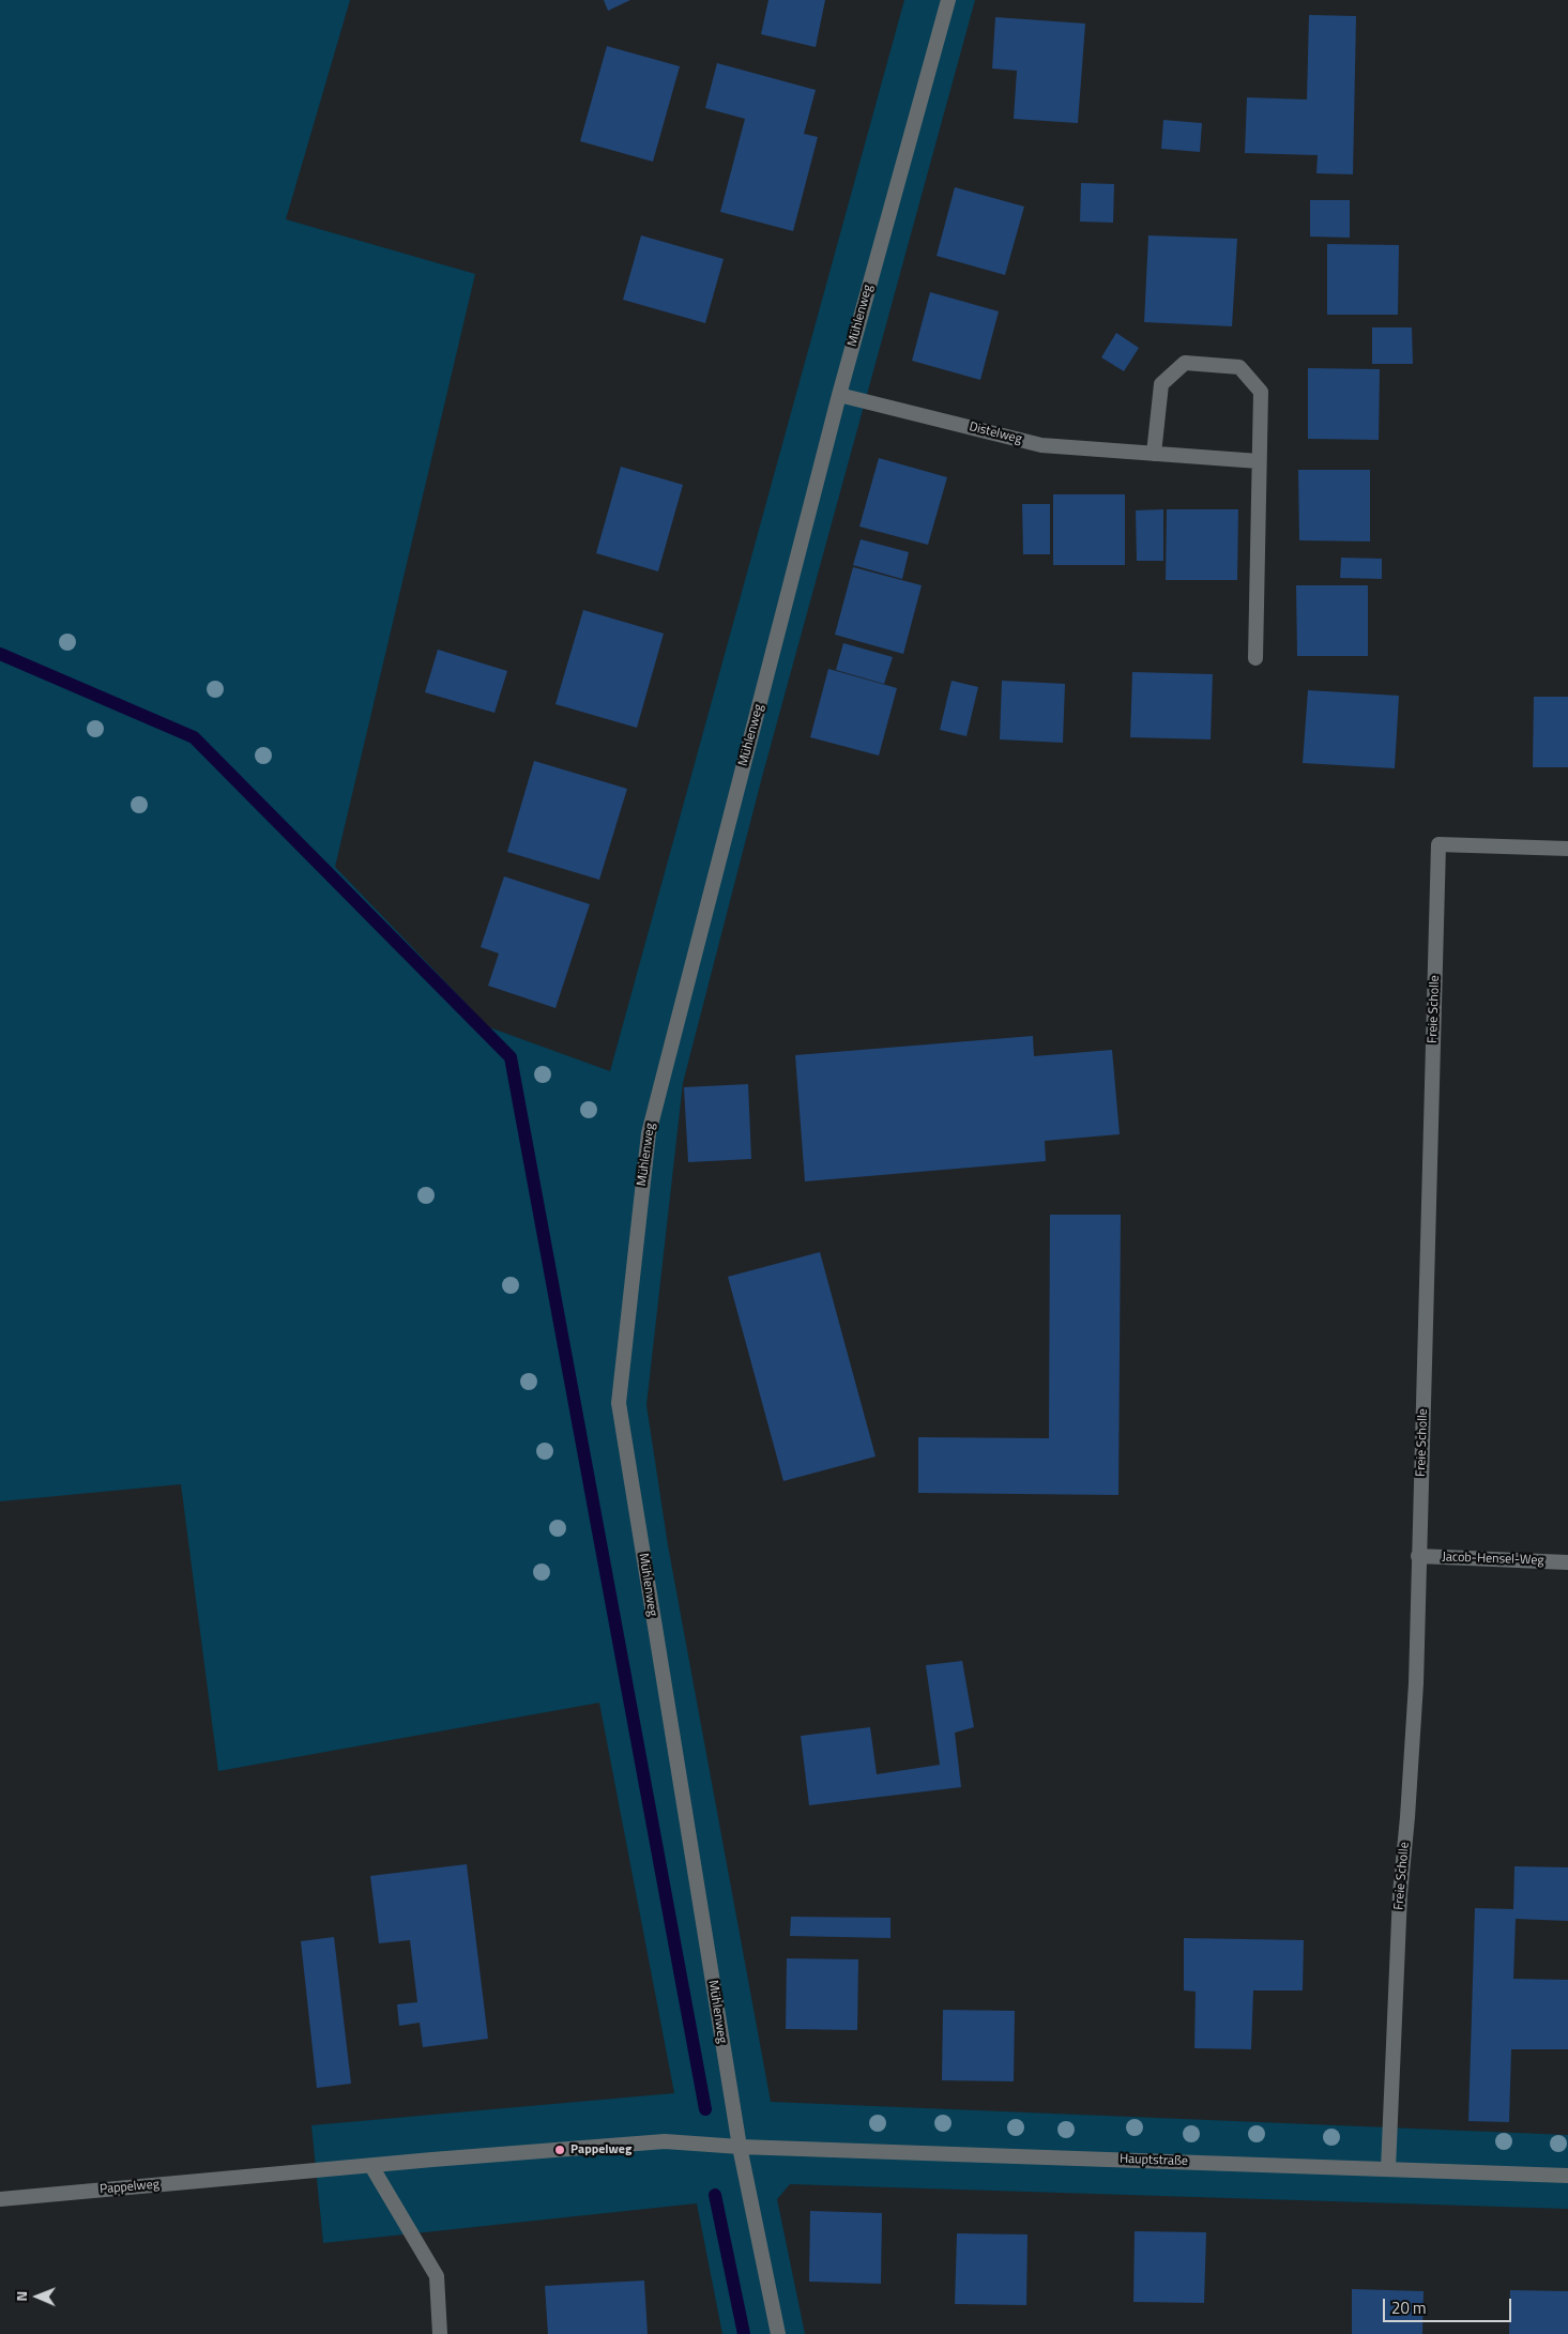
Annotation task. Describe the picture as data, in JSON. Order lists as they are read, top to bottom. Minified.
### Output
{"streets":{"street":["Mühlenweg","Distelweg","Freie Scholle","Jacob-Hensel-Weg","Hauptstraße","Pappelweg"]},"crossings":[["Mühlenweg","Distelweg"],["Mühlenweg","Hauptstraße"],["Mühlenweg","Pappelweg"],["Freie Scholle","Jacob-Hensel-Weg"],["Freie Scholle","Hauptstraße"],["Hauptstraße","Pappelweg"]],"places":["Pappelweg"],"scale_bar":"20 m","north":"left"}
